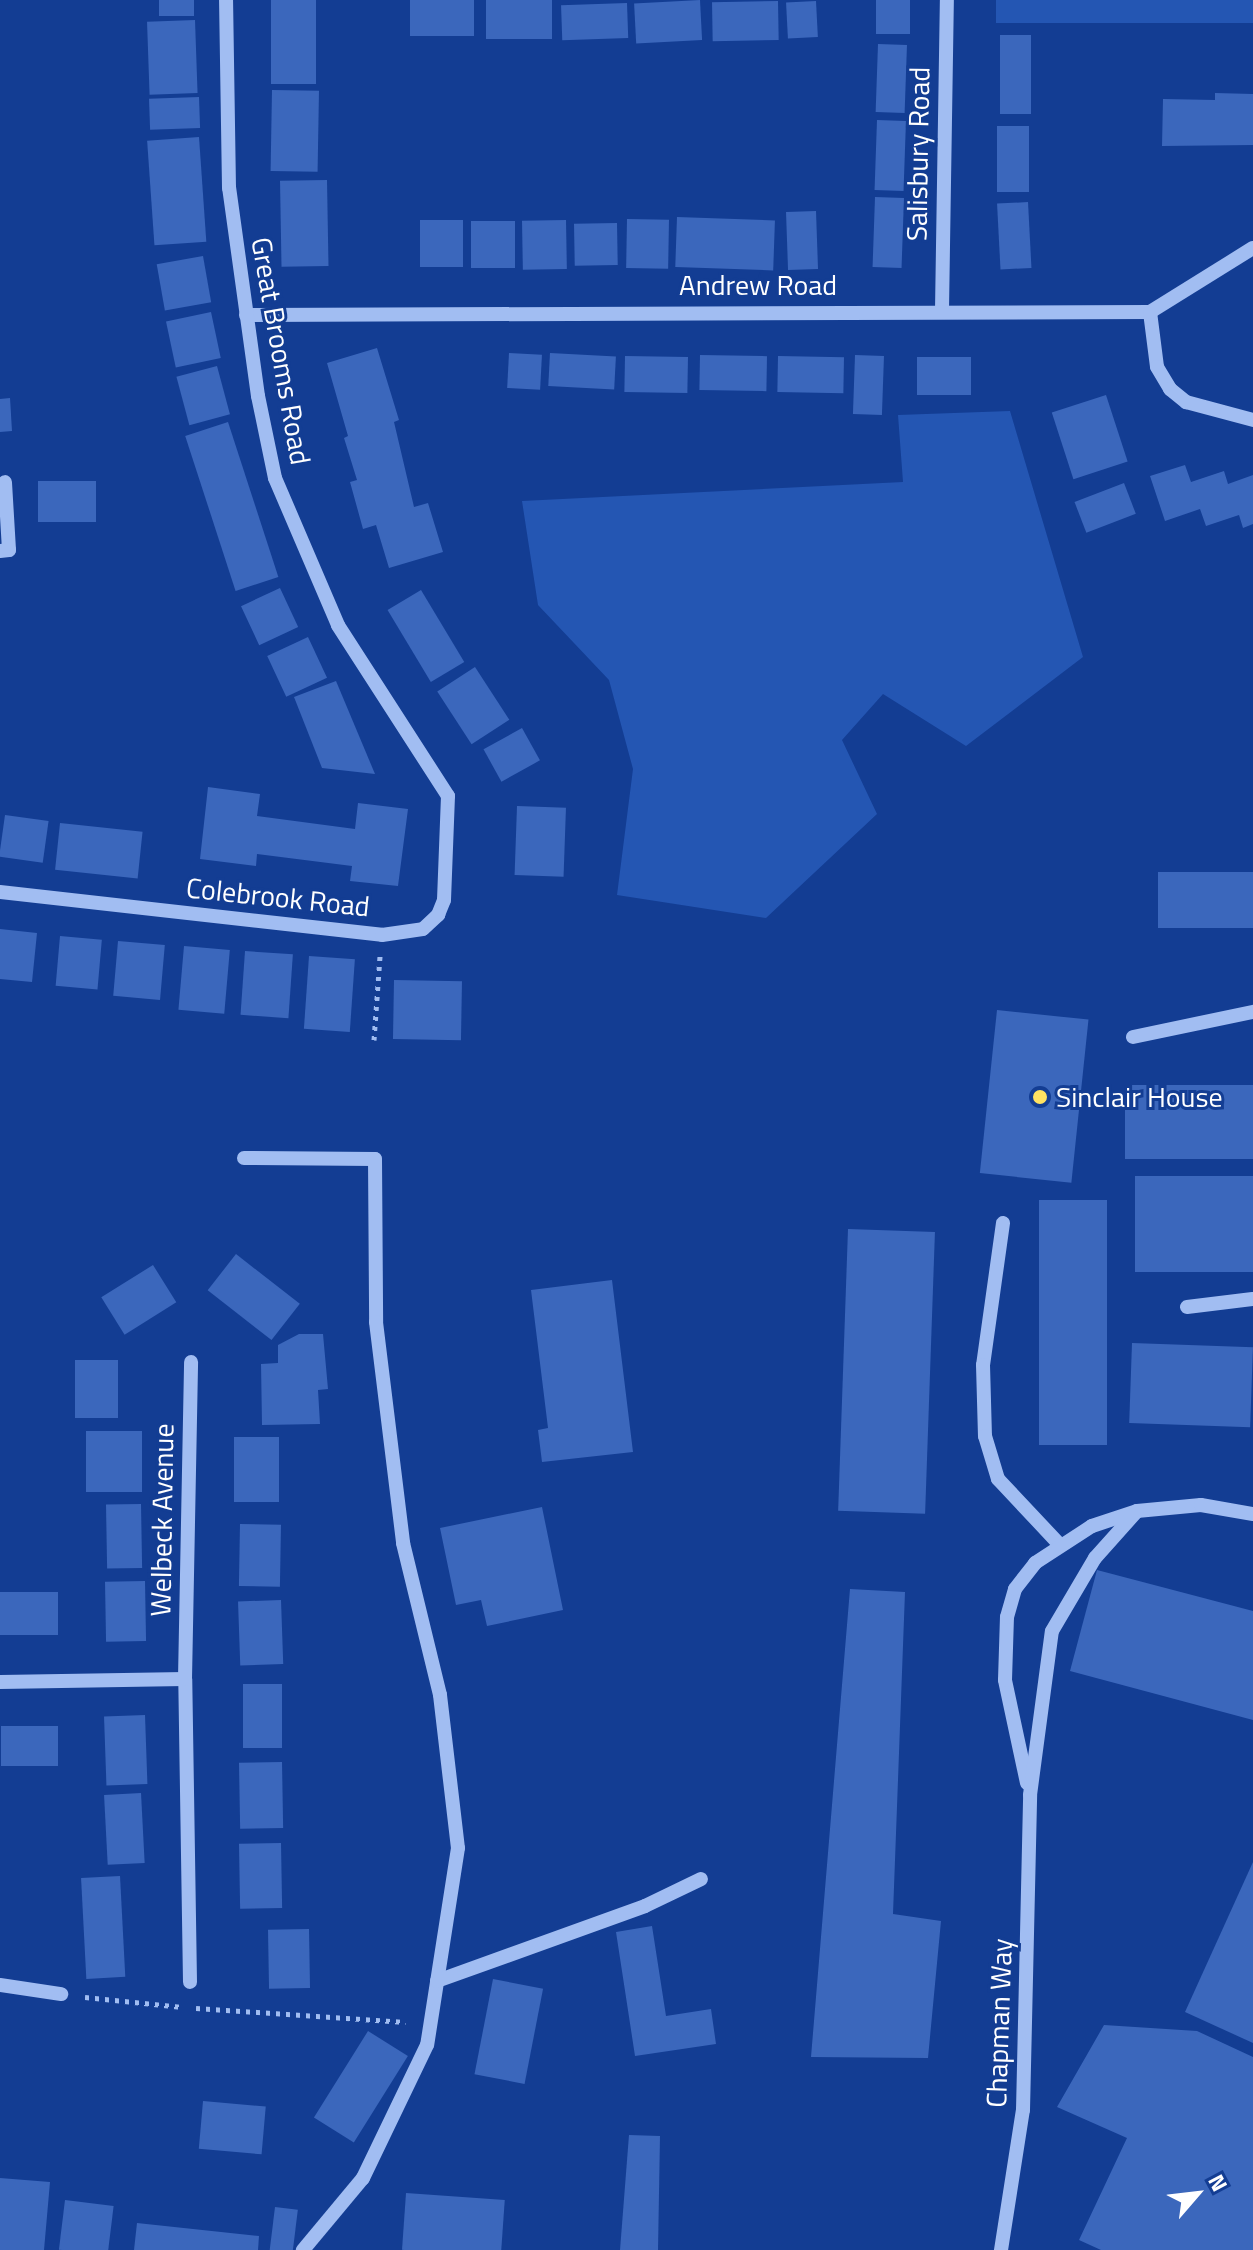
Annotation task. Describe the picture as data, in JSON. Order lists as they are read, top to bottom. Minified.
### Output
{"streets":{"street":["Salisbury Road","Andrew Road","Great Brooms Road","Colebrook Road","Welbeck Avenue","Chapman Way"]},"crossings":[["Salisbury Road","Andrew Road"],["Andrew Road","Great Brooms Road"],["Great Brooms Road","Colebrook Road"]],"places":["Sinclair House"],"north":"top right"}
